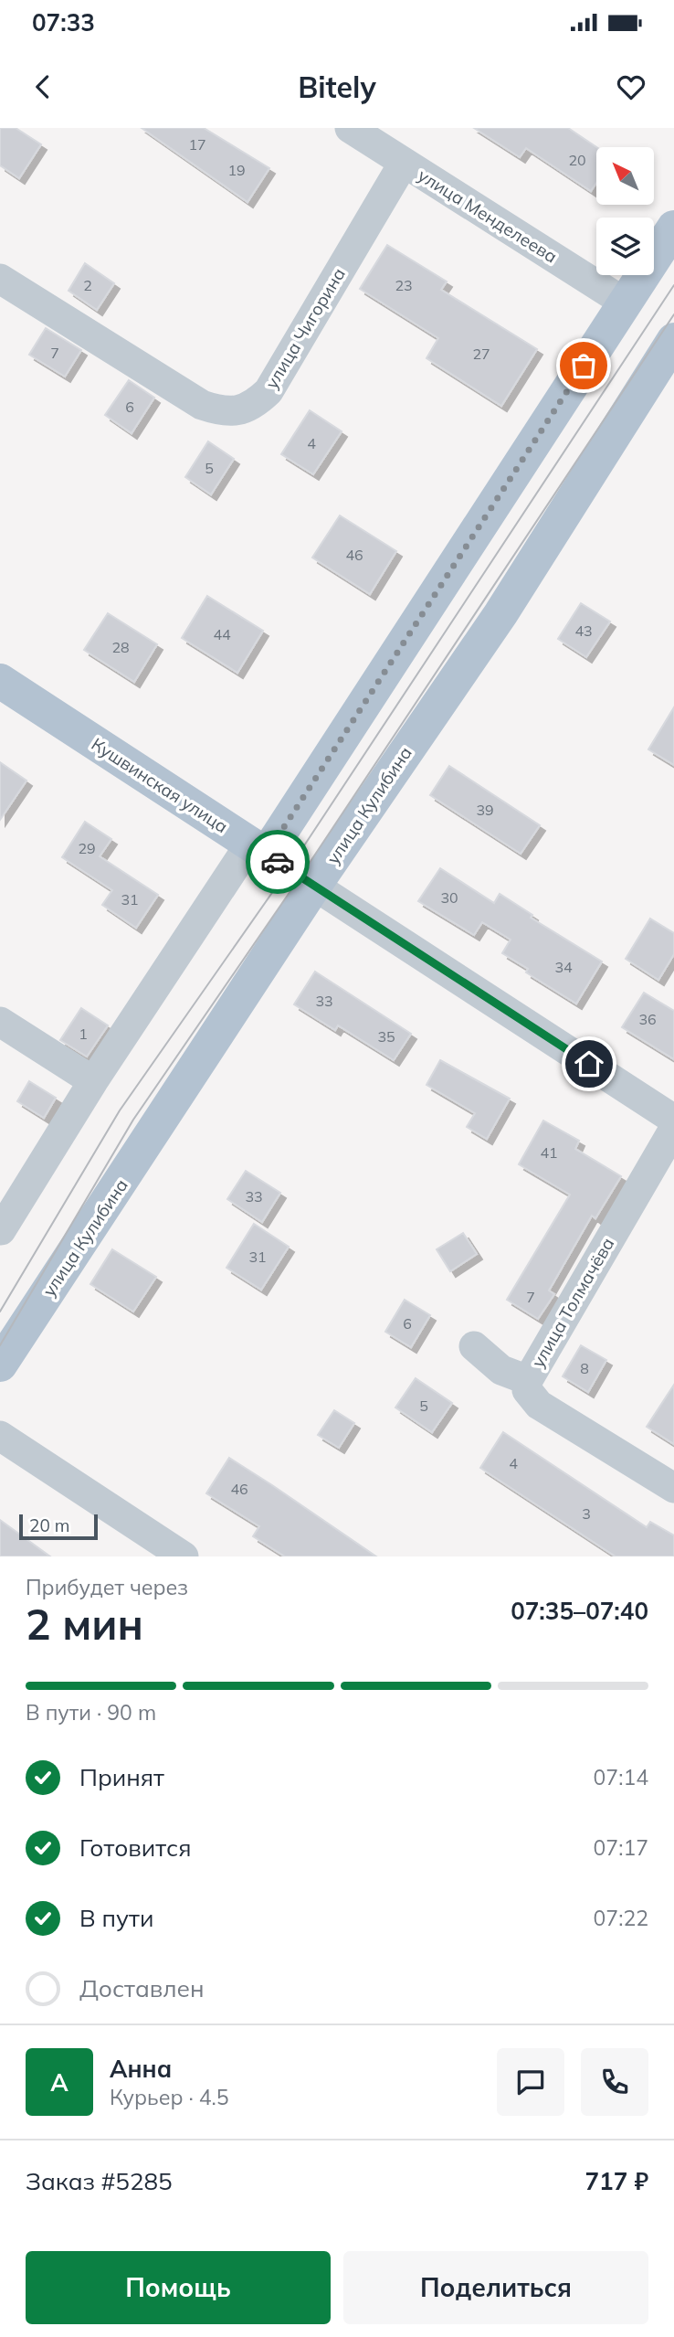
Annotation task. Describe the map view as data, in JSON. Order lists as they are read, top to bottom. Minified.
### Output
{"streets":{"main road":["Кушвинская улица","улица Кулибина"],"street":["улица Менделеева","улица Чигорина","улица Толмачёва"]},"crossings":[["улица Менделеева","улица Чигорина"],["Кушвинская улица","улица Кулибина"]],"house_numbers":["17","20","19","2","23","7","27","6","4","5","46","43","44","28","39","29","30","31","34","33","36","1","35","41","33","31","7","6","8","5","4","46","3"],"scale_bar":"20 m","north":"top left","page":{"status":"07:33","header":"Bitely","scale":"20 m","heading":["2 мин","Прибудет через","07:35–07:40"],"panel":["Анна","Курьер · 4.5","Заказ #5285","717 ₽"],"bar":"В пути · 90 m","list":[["Принят","07:14"],["Готовится","07:17"],["В пути","07:22"],"Доставлен"],"round":"А","buttons":["Помощь","Поделиться"]}}
